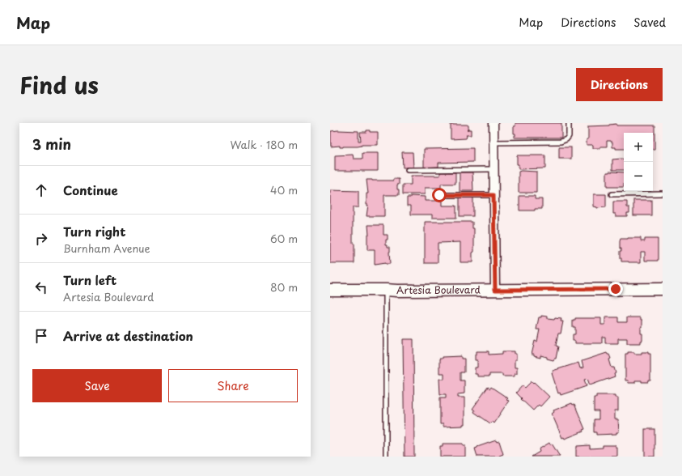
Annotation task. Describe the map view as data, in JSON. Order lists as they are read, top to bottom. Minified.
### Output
{"streets":{"main road":["Artesia Boulevard"]},"page":{"header":"Map","nav":["Map","Directions","Saved"],"title":"Find us","buttons":["Directions",["Save","Share"]],"heading":["3 min","Walk · 180 m"],"map_buttons":["+","−"],"list":[["Continue","40 m"],["Turn right","Burnham Avenue","60 m"],["Turn left","Artesia Boulevard","80 m"],"Arrive at destination"]}}
